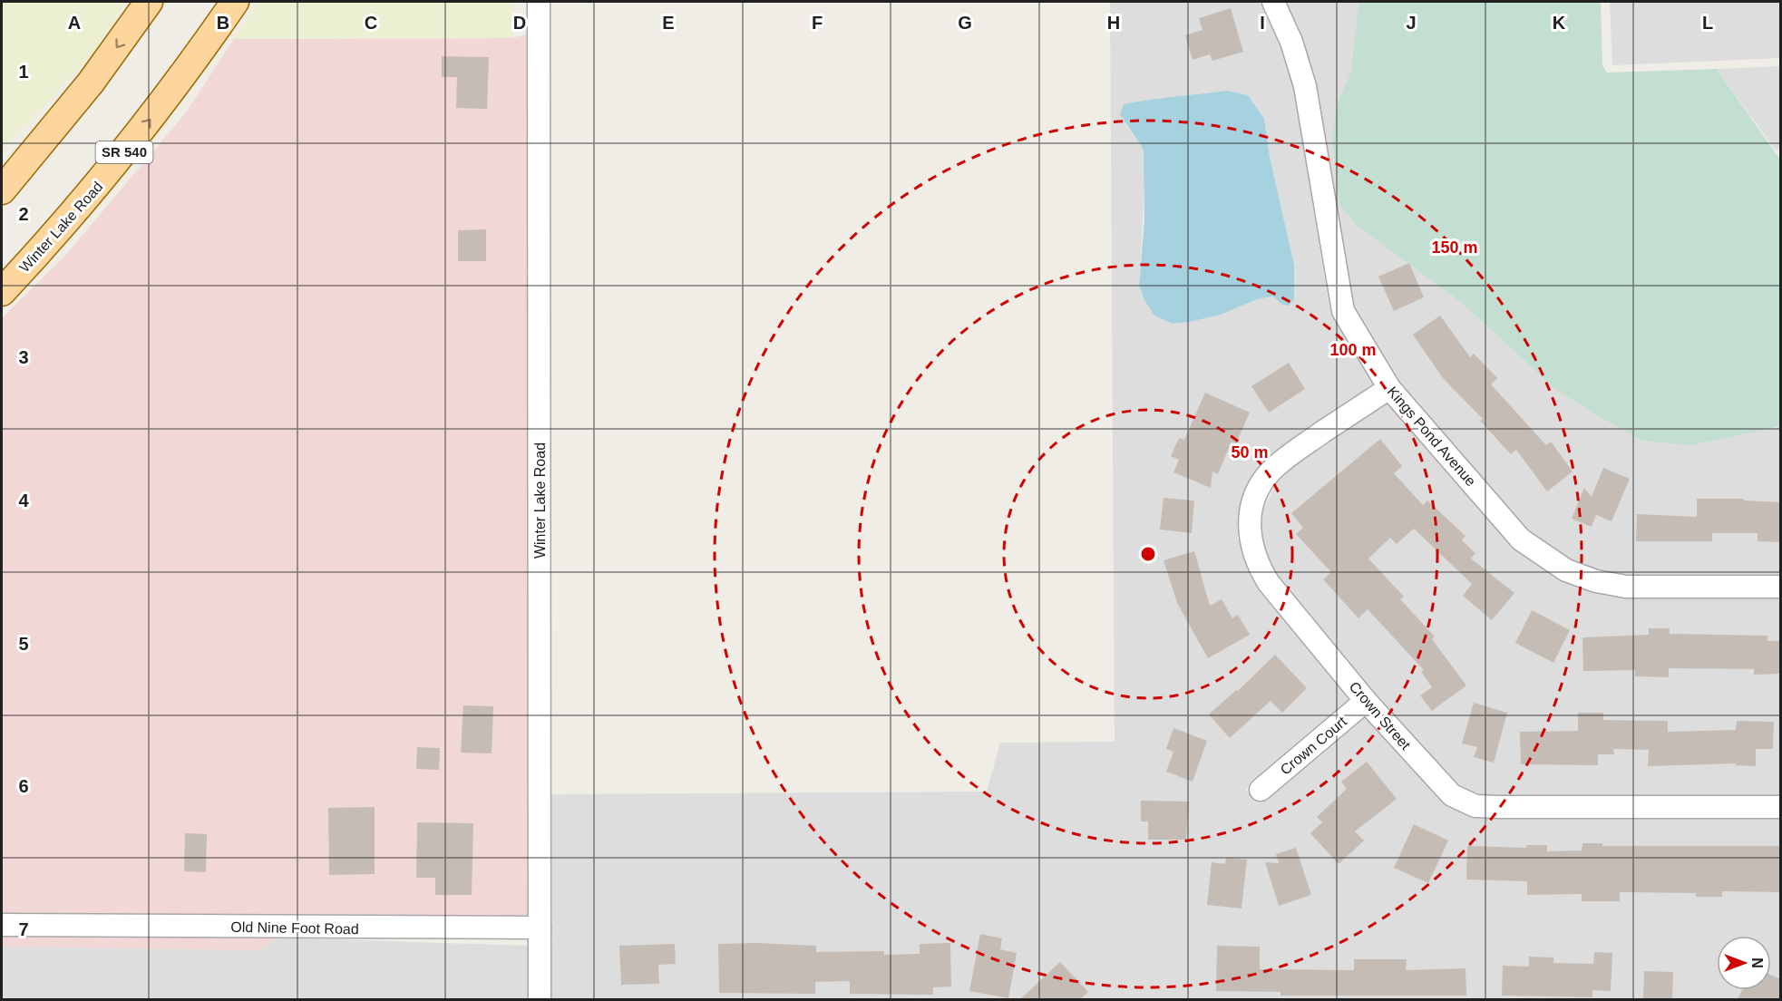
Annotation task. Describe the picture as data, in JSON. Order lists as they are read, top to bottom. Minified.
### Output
{"streets":{"main road":["SR 540","Winter Lake Road"],"street":["Kings Pond Avenue","Crown Street","Crown Court","Old Nine Foot Road"]},"crossings":[["Winter Lake Road","Old Nine Foot Road"],["Kings Pond Avenue","Crown Street"],["Crown Street","Crown Court"]],"north":"right","grid":{"columns":["A","B","C","D","E","F","G","H","I","J","K","L"],"rows":["1","2","3","4","5","6","7"]},"rings":["150 m","100 m","50 m"]}
